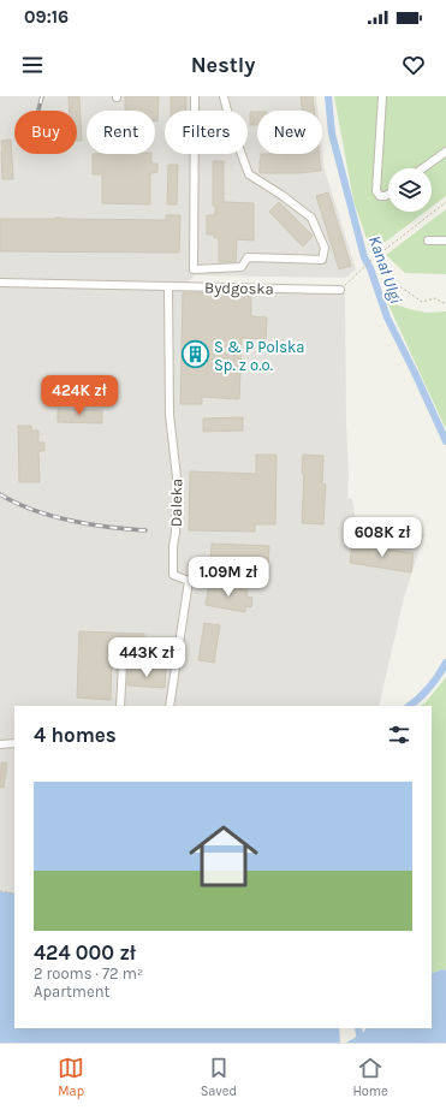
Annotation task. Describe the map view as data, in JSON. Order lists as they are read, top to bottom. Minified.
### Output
{"streets":{"street":["Bydgoska","Daleka"]},"crossings":[["Bydgoska","Daleka"]],"water":["Kanał Ulgi"],"places":{"building":["S & P Polska Sp. z o.o."]},"page":{"status":"09:16","header":"Nestly","chip":["Buy","Rent","Filters","New"],"price":["424K zł","608K zł","1.09M zł","443K zł"],"heading":"4 homes","list":[{"name":"424 000 zł","note":"2 rooms · 72 m² · Apartment"}],"tabs":["Map","Saved","Home"]}}
